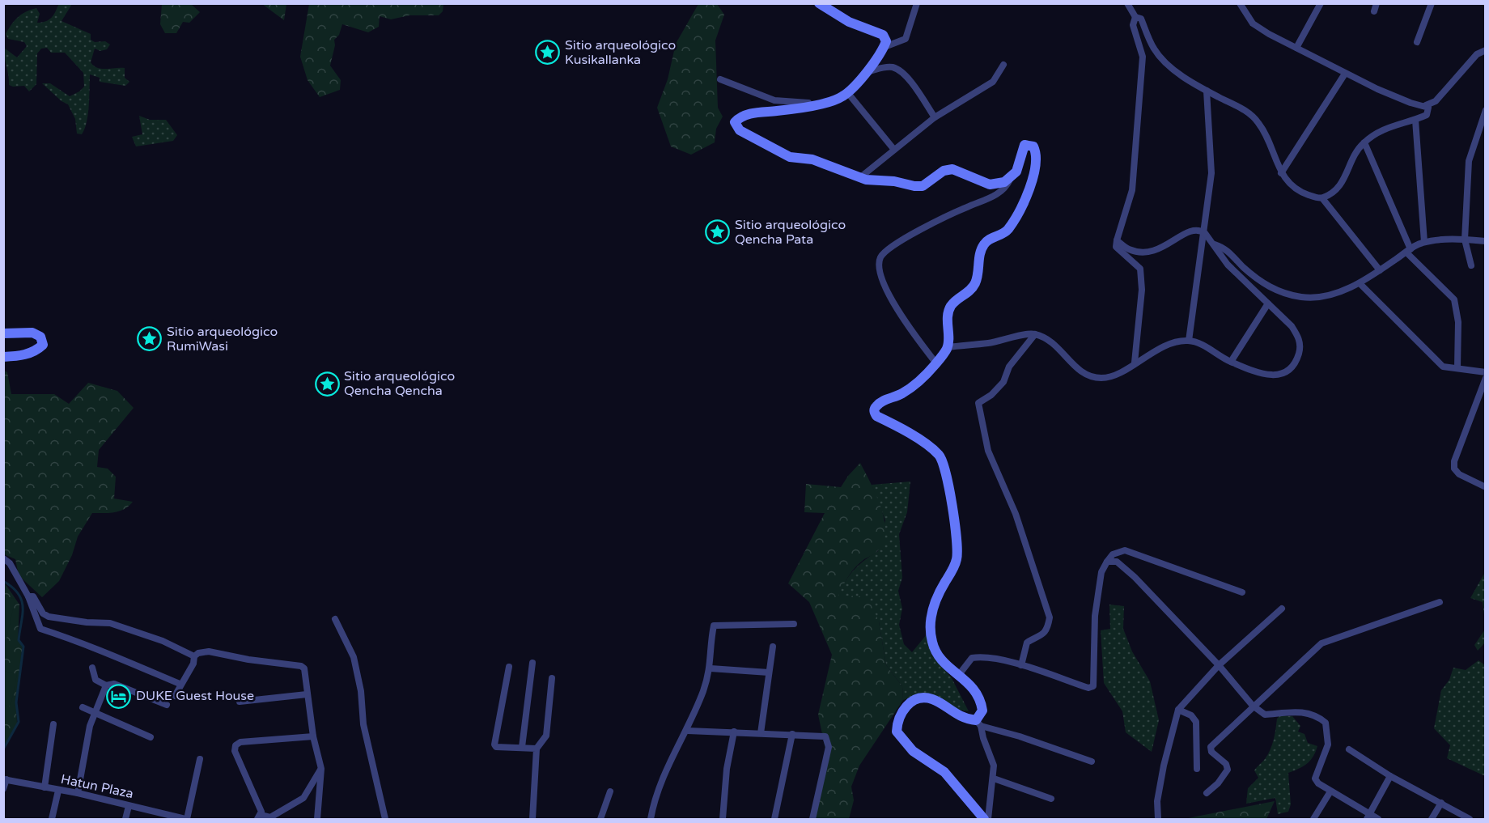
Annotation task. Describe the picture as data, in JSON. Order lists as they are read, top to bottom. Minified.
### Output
{"streets":{"street":["Hatun Plaza"]},"places":{"place":["Sitio arqueológico Kusikallanka","Sitio arqueológico Qencha Pata","Sitio arqueológico RumiWasi","Sitio arqueológico Qencha Qencha"],"hotel":["DUKE Guest House"]}}
